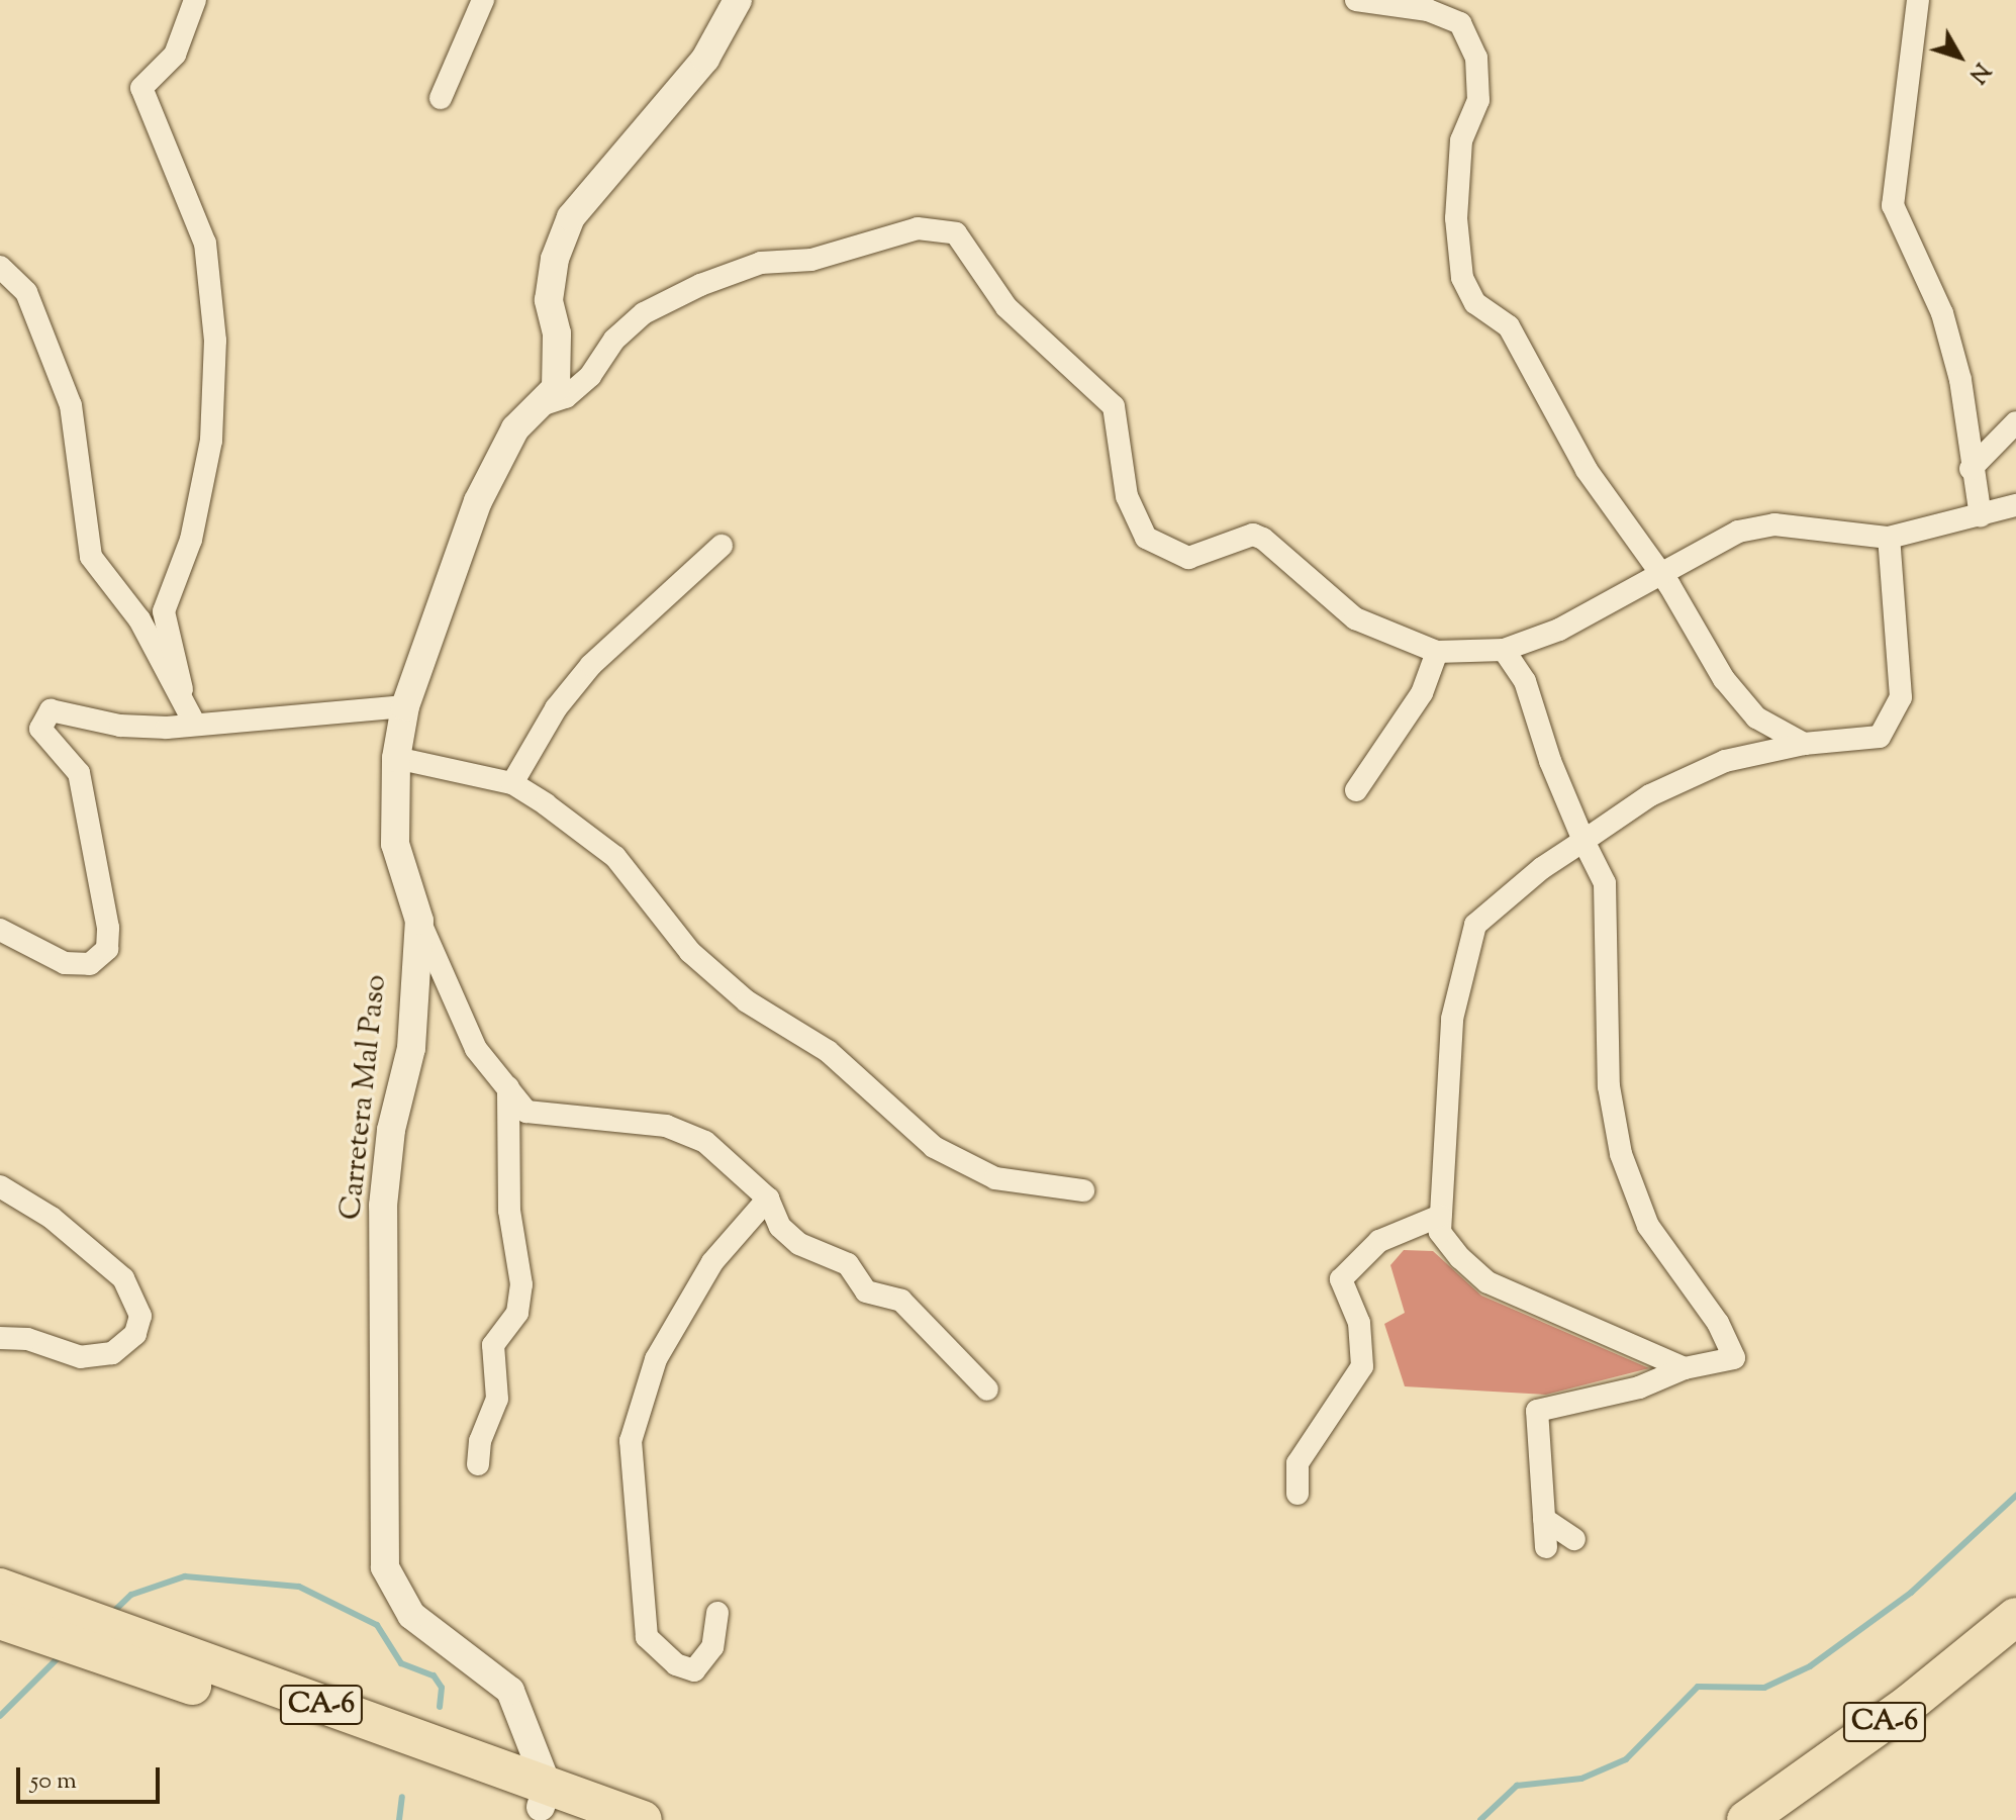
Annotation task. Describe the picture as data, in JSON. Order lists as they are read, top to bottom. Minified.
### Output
{"streets":{"highway":["CA-6"],"street":["Carretera Mal Paso"]},"crossings":[["Carretera Mal Paso","CA-6"]],"scale_bar":"50 m","north":"bottom right"}
